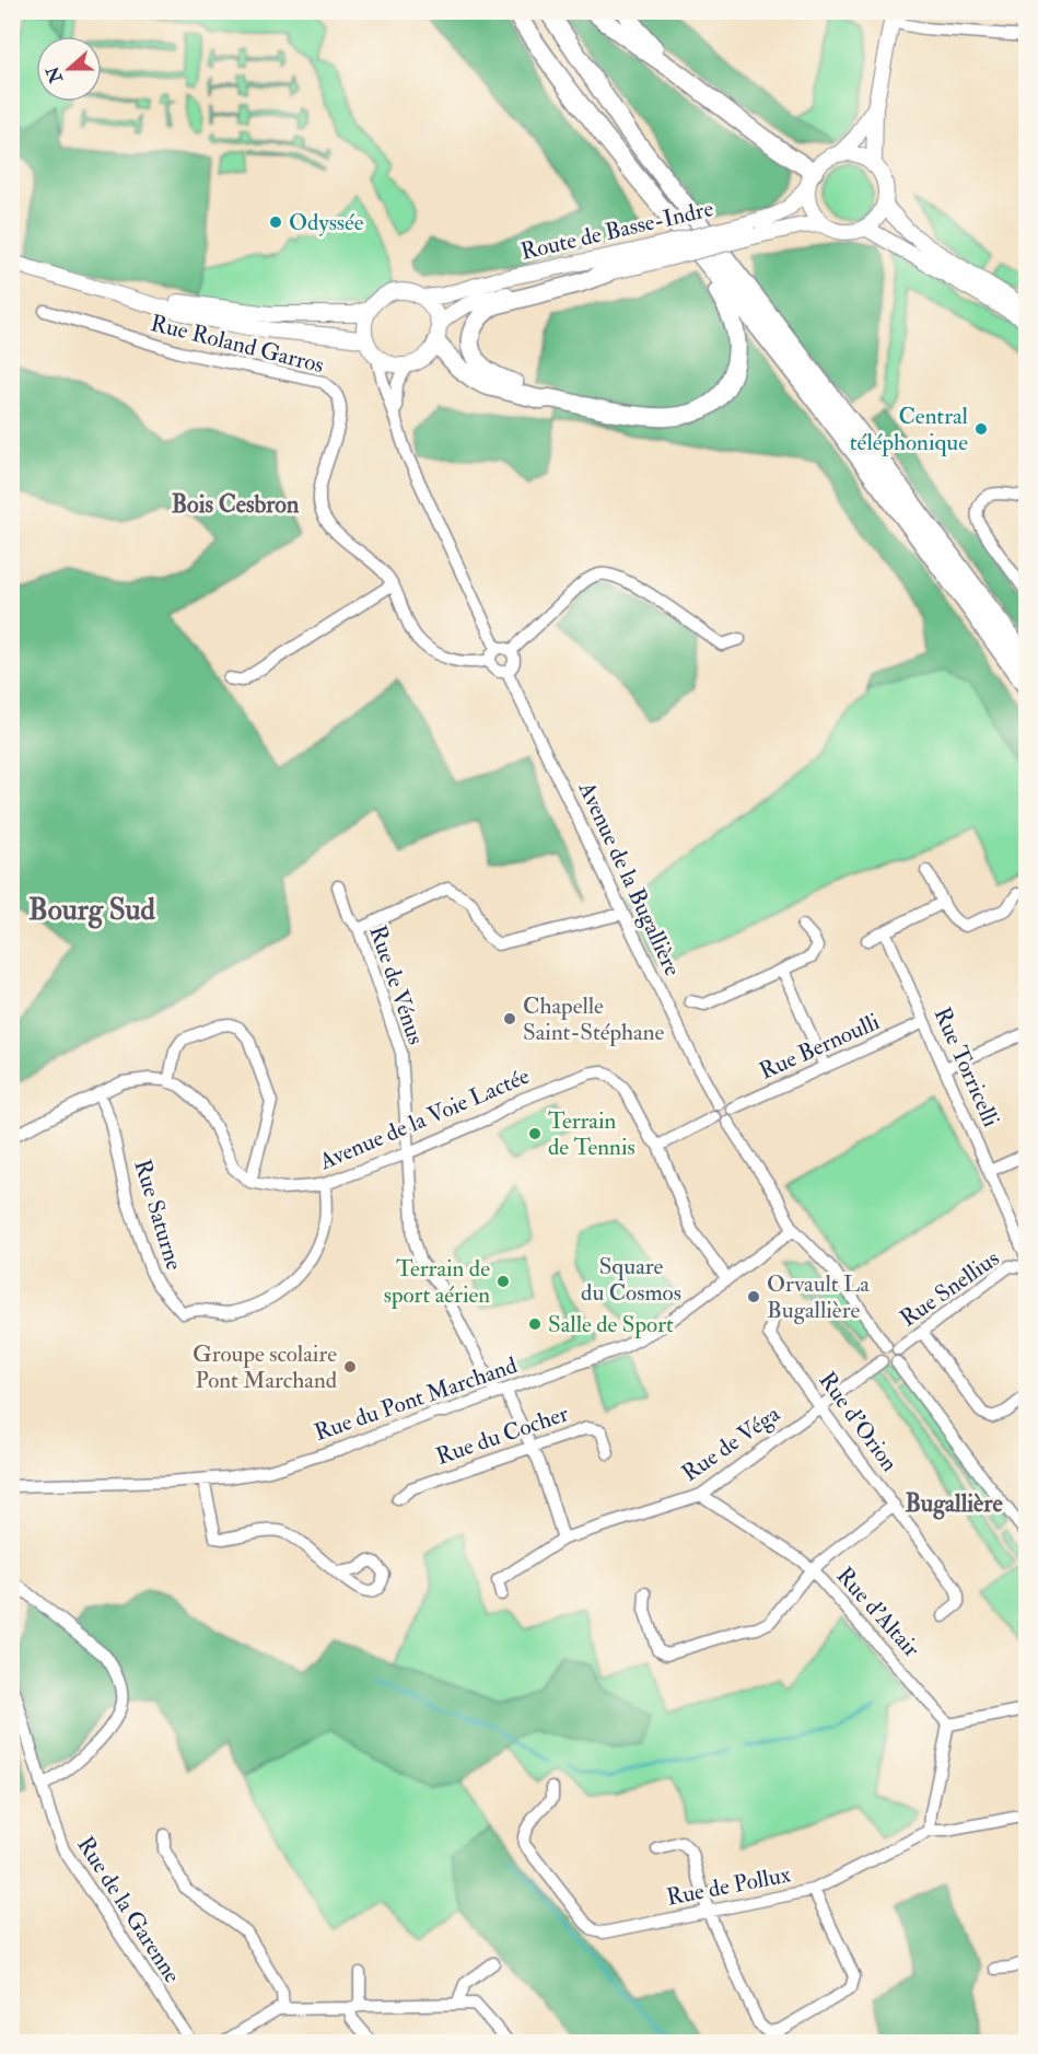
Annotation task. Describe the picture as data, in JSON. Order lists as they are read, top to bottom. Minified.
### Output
{"streets":{"main road":["Route de Basse-Indre"],"street":["Rue Roland Garros","Avenue de la Bugallière","Rue de Vénus","Rue Bernoulli","Rue Torricelli","Avenue de la Voie Lactée","Rue Saturne","Rue Snellius","Rue du Pont Marchand","Rue d'Orion","Rue du Cocher","Rue de Véga","Rue d'Altair","Rue de Pollux","Rue de la Garenne"]},"crossings":[["Rue Roland Garros","Avenue de la Bugallière"],["Avenue de la Bugallière","Rue Bernoulli"],["Rue de Vénus","Avenue de la Voie Lactée"],["Rue de Vénus","Rue du Pont Marchand"],["Rue de Vénus","Rue du Cocher"],["Rue de Vénus","Rue de Véga"],["Rue Bernoulli","Rue Torricelli"],["Avenue de la Voie Lactée","Rue Saturne"],["Rue Snellius","Rue de Véga"],["Rue d'Orion","Rue de Véga"],["Rue de Véga","Rue d'Altair"]],"districts":["Bois Cesbron","Bourg Sud","Bugallière"],"parks":["Square du Cosmos"],"places":["Odyssée","Central téléphonique","Chapelle Saint-Stéphane","Terrain de Tennis","Terrain de sport aérien","Orvault La Bugallière","Salle de Sport","Groupe scolaire Pont Marchand"],"north":"left"}
